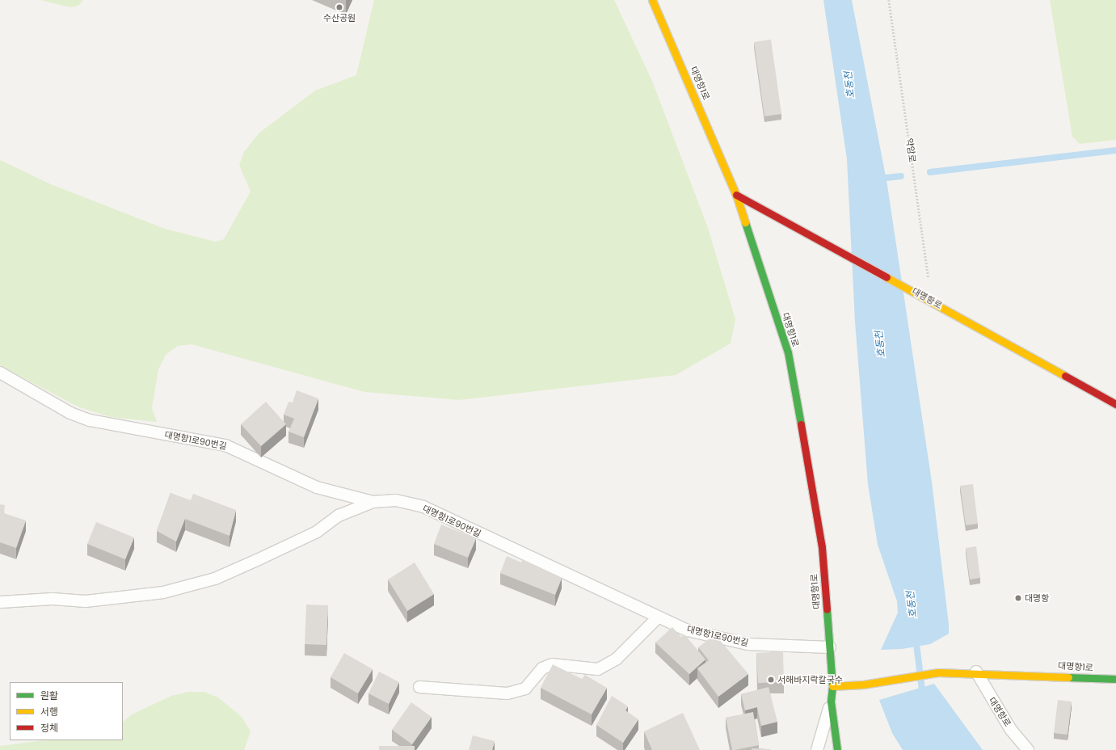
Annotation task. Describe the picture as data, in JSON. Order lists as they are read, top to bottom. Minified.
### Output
{"streets":{"street":["대명항1로","대명항로"],"lane":["대명항1로90번길"],"path":["약암로"]},"crossings":[["대명항1로","대명항로"],["대명항1로","대명항1로90번길"],["약암로","대명항로"]],"water":["호동천"],"places":["수산공원","대명항","서해바지락칼국수"],"legend":["원활","서행","정체"]}
